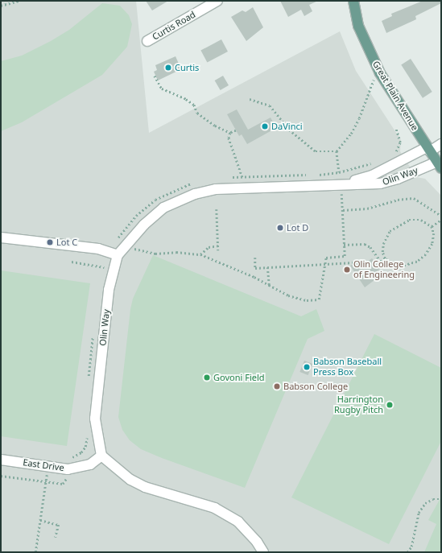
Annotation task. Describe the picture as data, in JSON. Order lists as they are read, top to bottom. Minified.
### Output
{"streets":{"main road":["Great Plain Avenue"],"street":["Curtis Road","Olin Way","East Drive"]},"crossings":[["Great Plain Avenue","Olin Way"],["Olin Way","East Drive"]],"places":["Curtis","DaVinci","Lot D","Lot C","Olin College of Engineering","Babson Baseball Press Box","Govoni Field","Babson College","Harrington Rugby Pitch"]}
